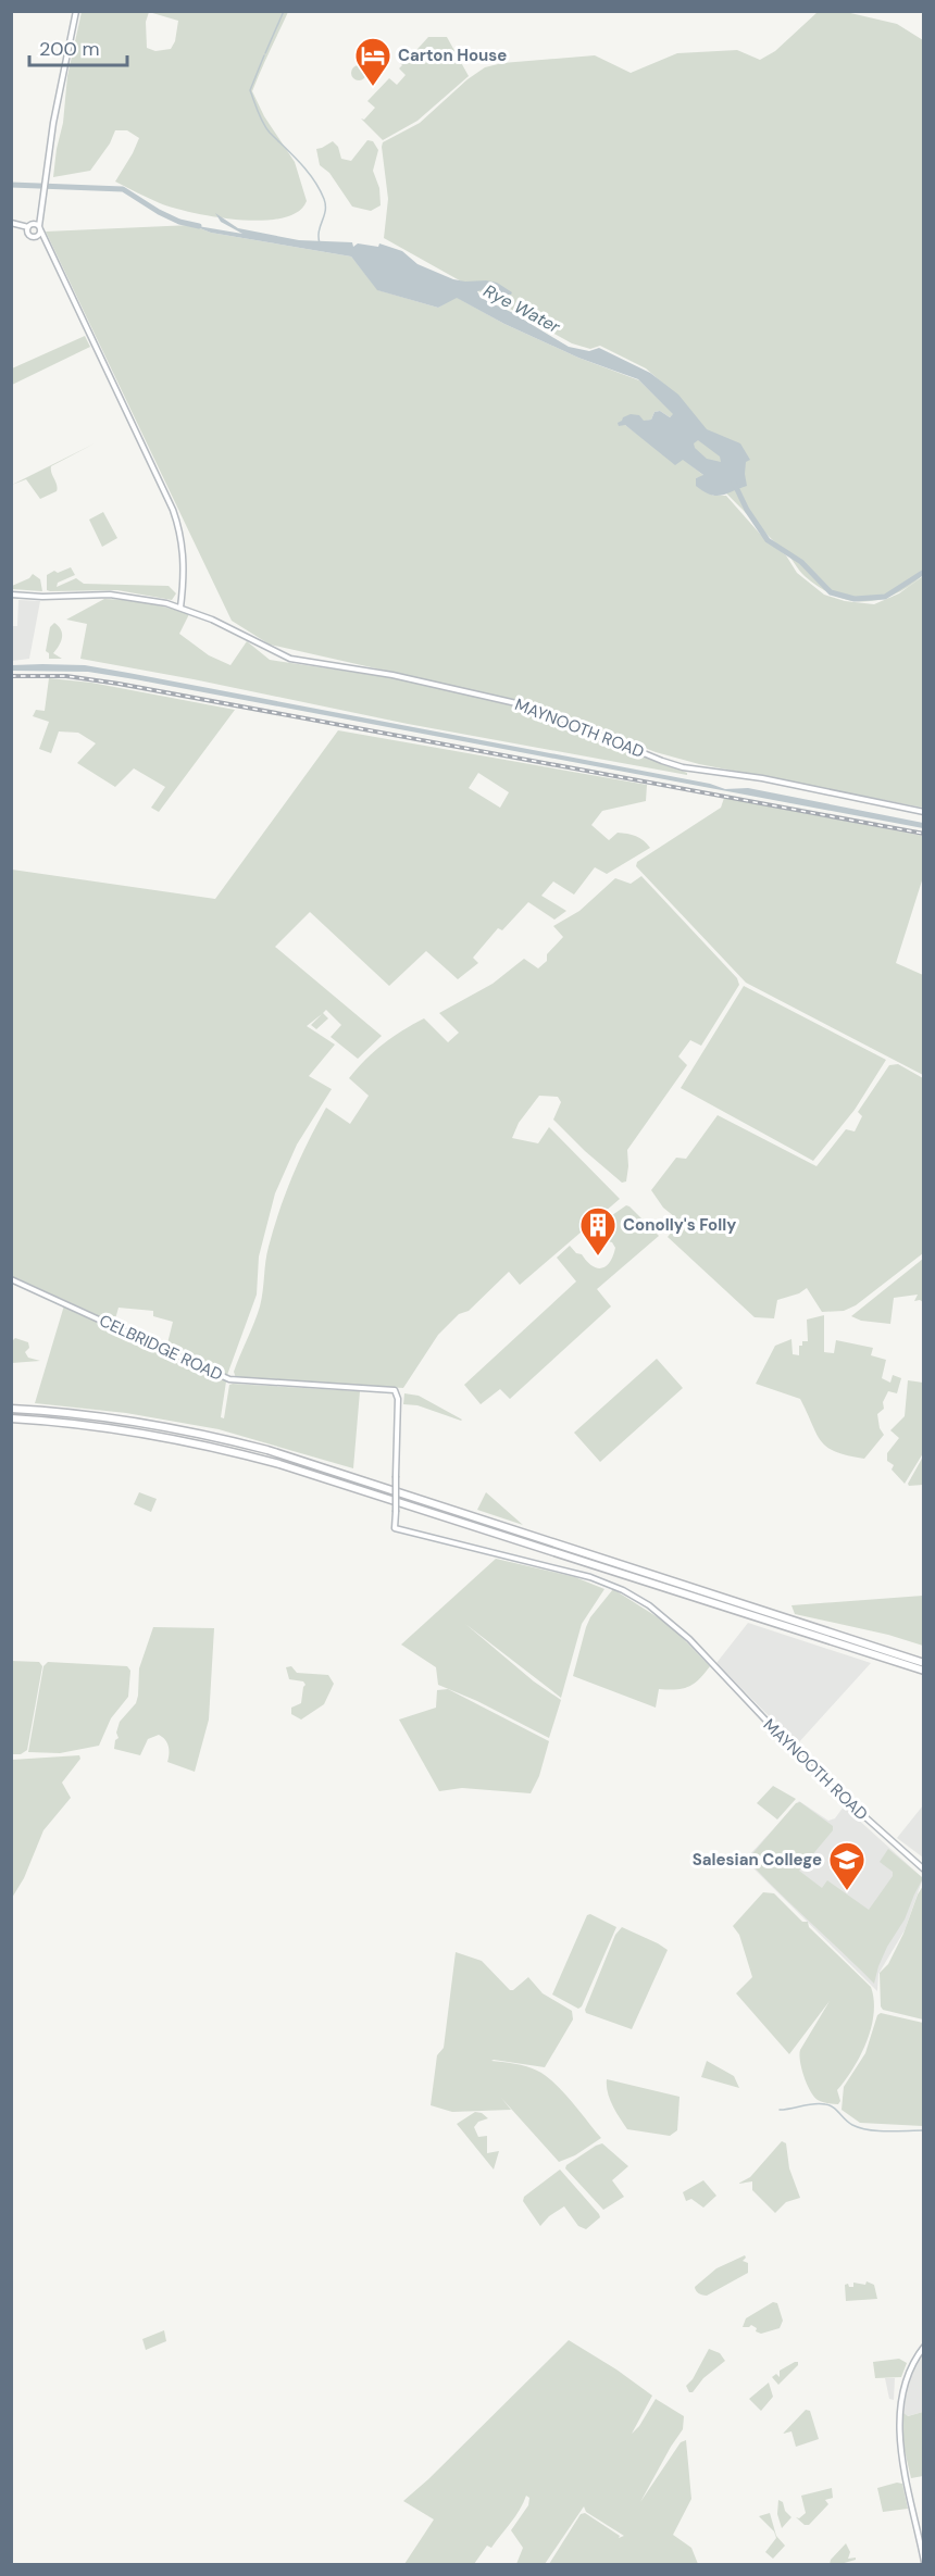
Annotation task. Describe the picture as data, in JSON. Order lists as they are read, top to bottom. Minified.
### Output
{"streets":{"main road":["MAYNOOTH ROAD","CELBRIDGE ROAD"]},"crossings":[["MAYNOOTH ROAD","CELBRIDGE ROAD"]],"water":["Rye Water"],"places":{"hotel":["Carton House"],"building":["Conolly's Folly"],"school or university":["Salesian College"]},"scale_bar":"200 m"}
